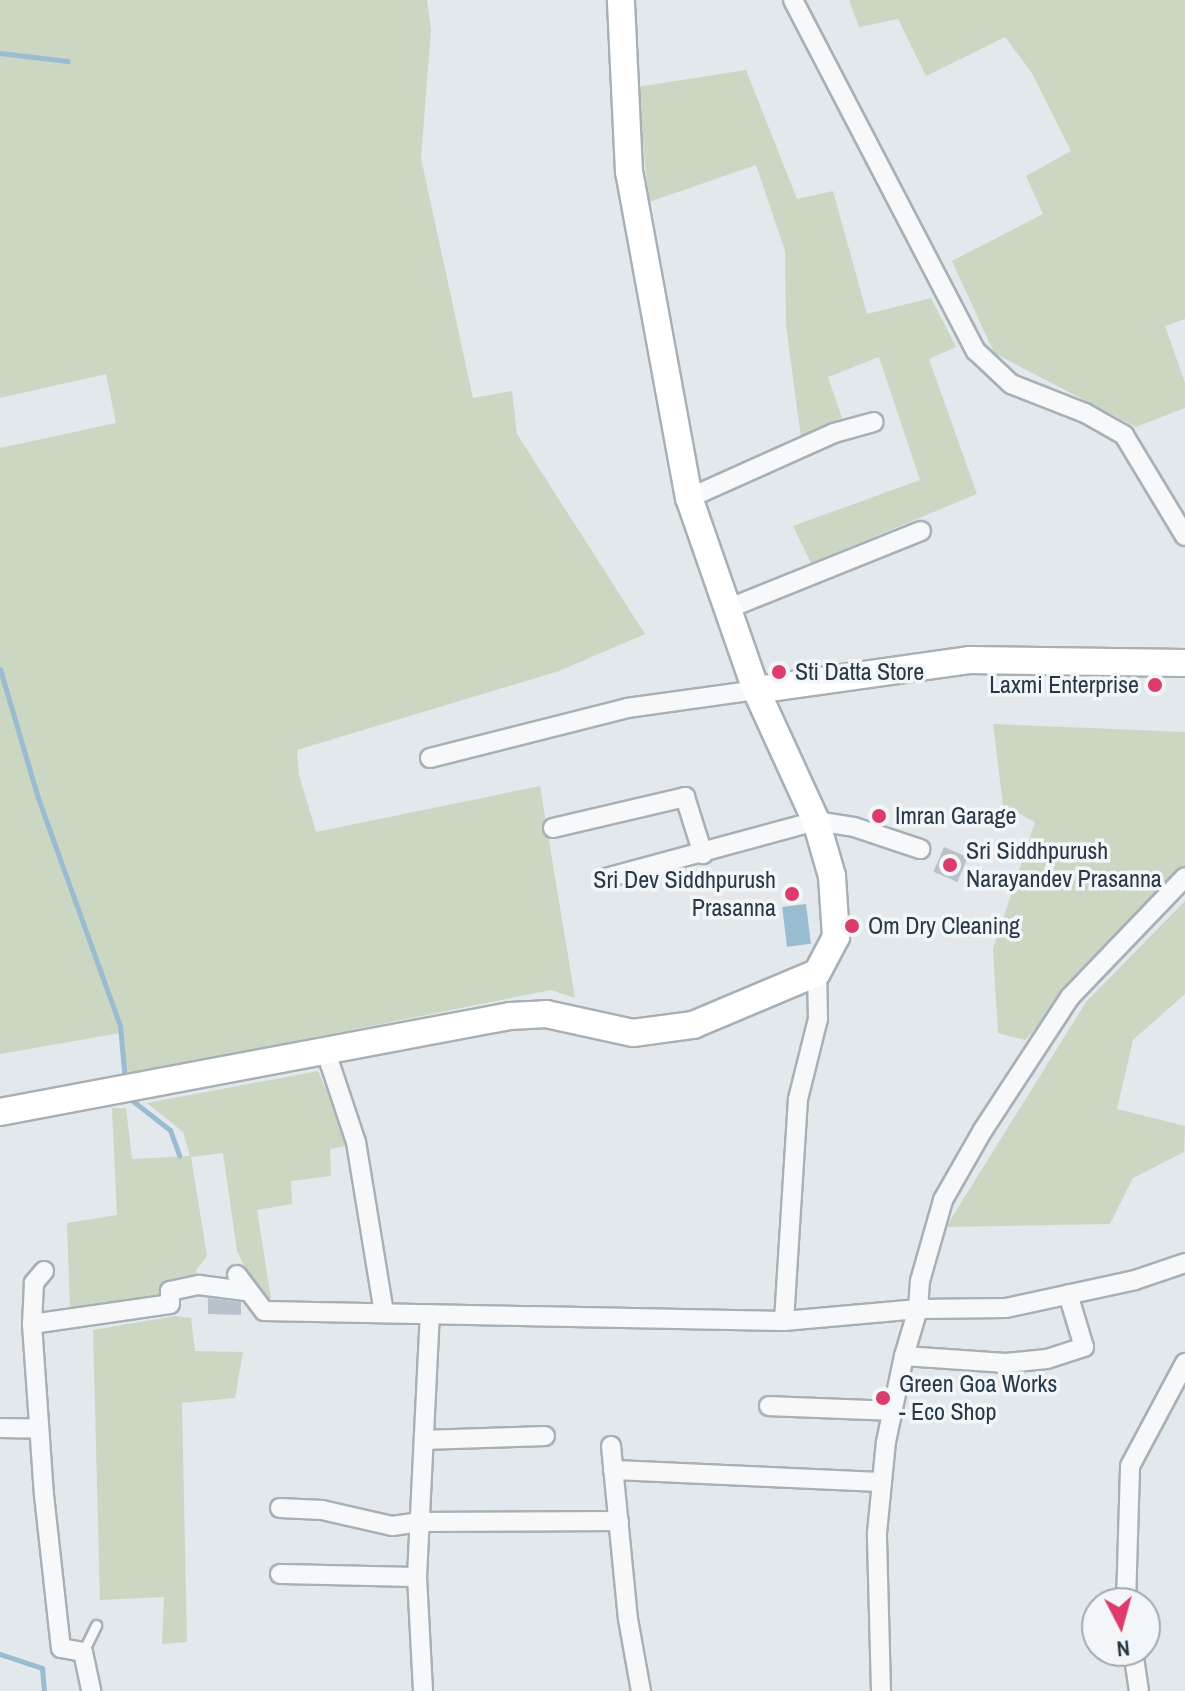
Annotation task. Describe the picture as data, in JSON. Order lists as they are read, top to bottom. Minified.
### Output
{"places":["Sti Datta Store","Laxmi Enterprise","Imran Garage","Sri Siddhpurush Narayandev Prasanna","Sri Dev Siddhpurush Prasanna","Om Dry Cleaning","Green Goa Works - Eco Shop"],"north":"bottom"}
